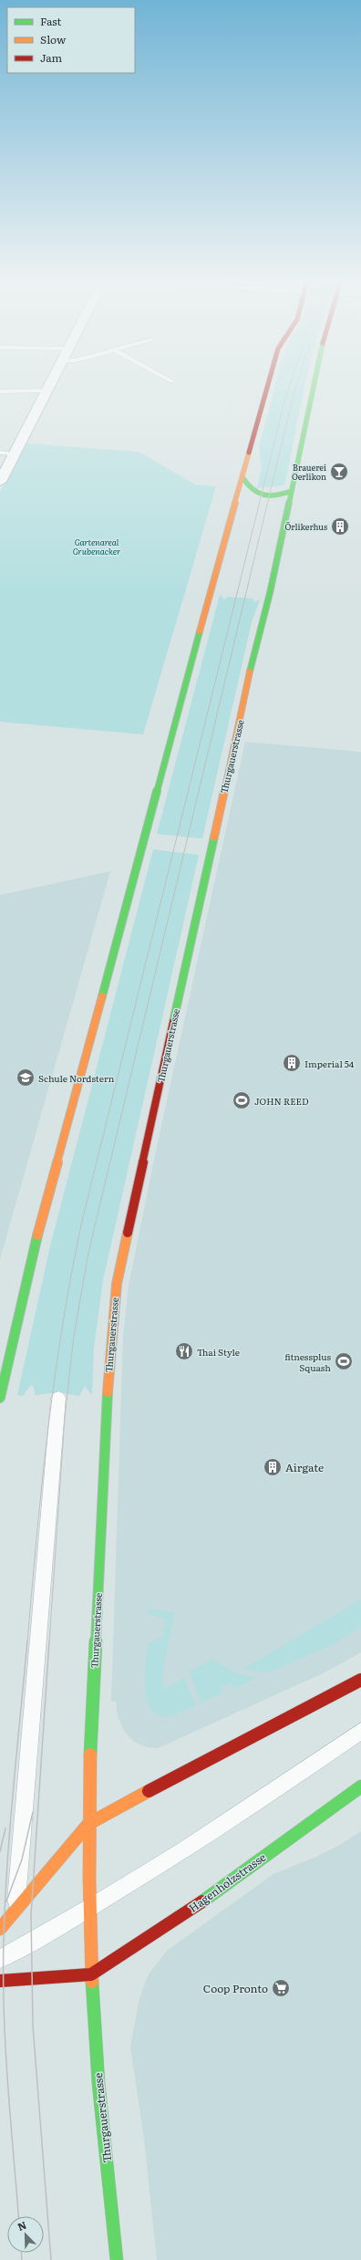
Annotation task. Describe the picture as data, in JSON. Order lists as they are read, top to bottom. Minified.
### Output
{"streets":{"main road":["Thurgauerstrasse","Hagenholzstrasse"]},"crossings":[["Thurgauerstrasse","Hagenholzstrasse"]],"parks":["Gartenareal Grubenacker"],"places":{"bar":["Brauerei Oerlikon"],"building":["Örlikerhus","Imperial 54","Airgate"],"school or university":["Schule Nordstern"],"sports":["JOHN REED","fitnessplus Squash"],"restaurant":["Thai Style"],"supermarket":["Coop Pronto"]},"legend":["Fast","Slow","Jam"],"north":"top left"}
